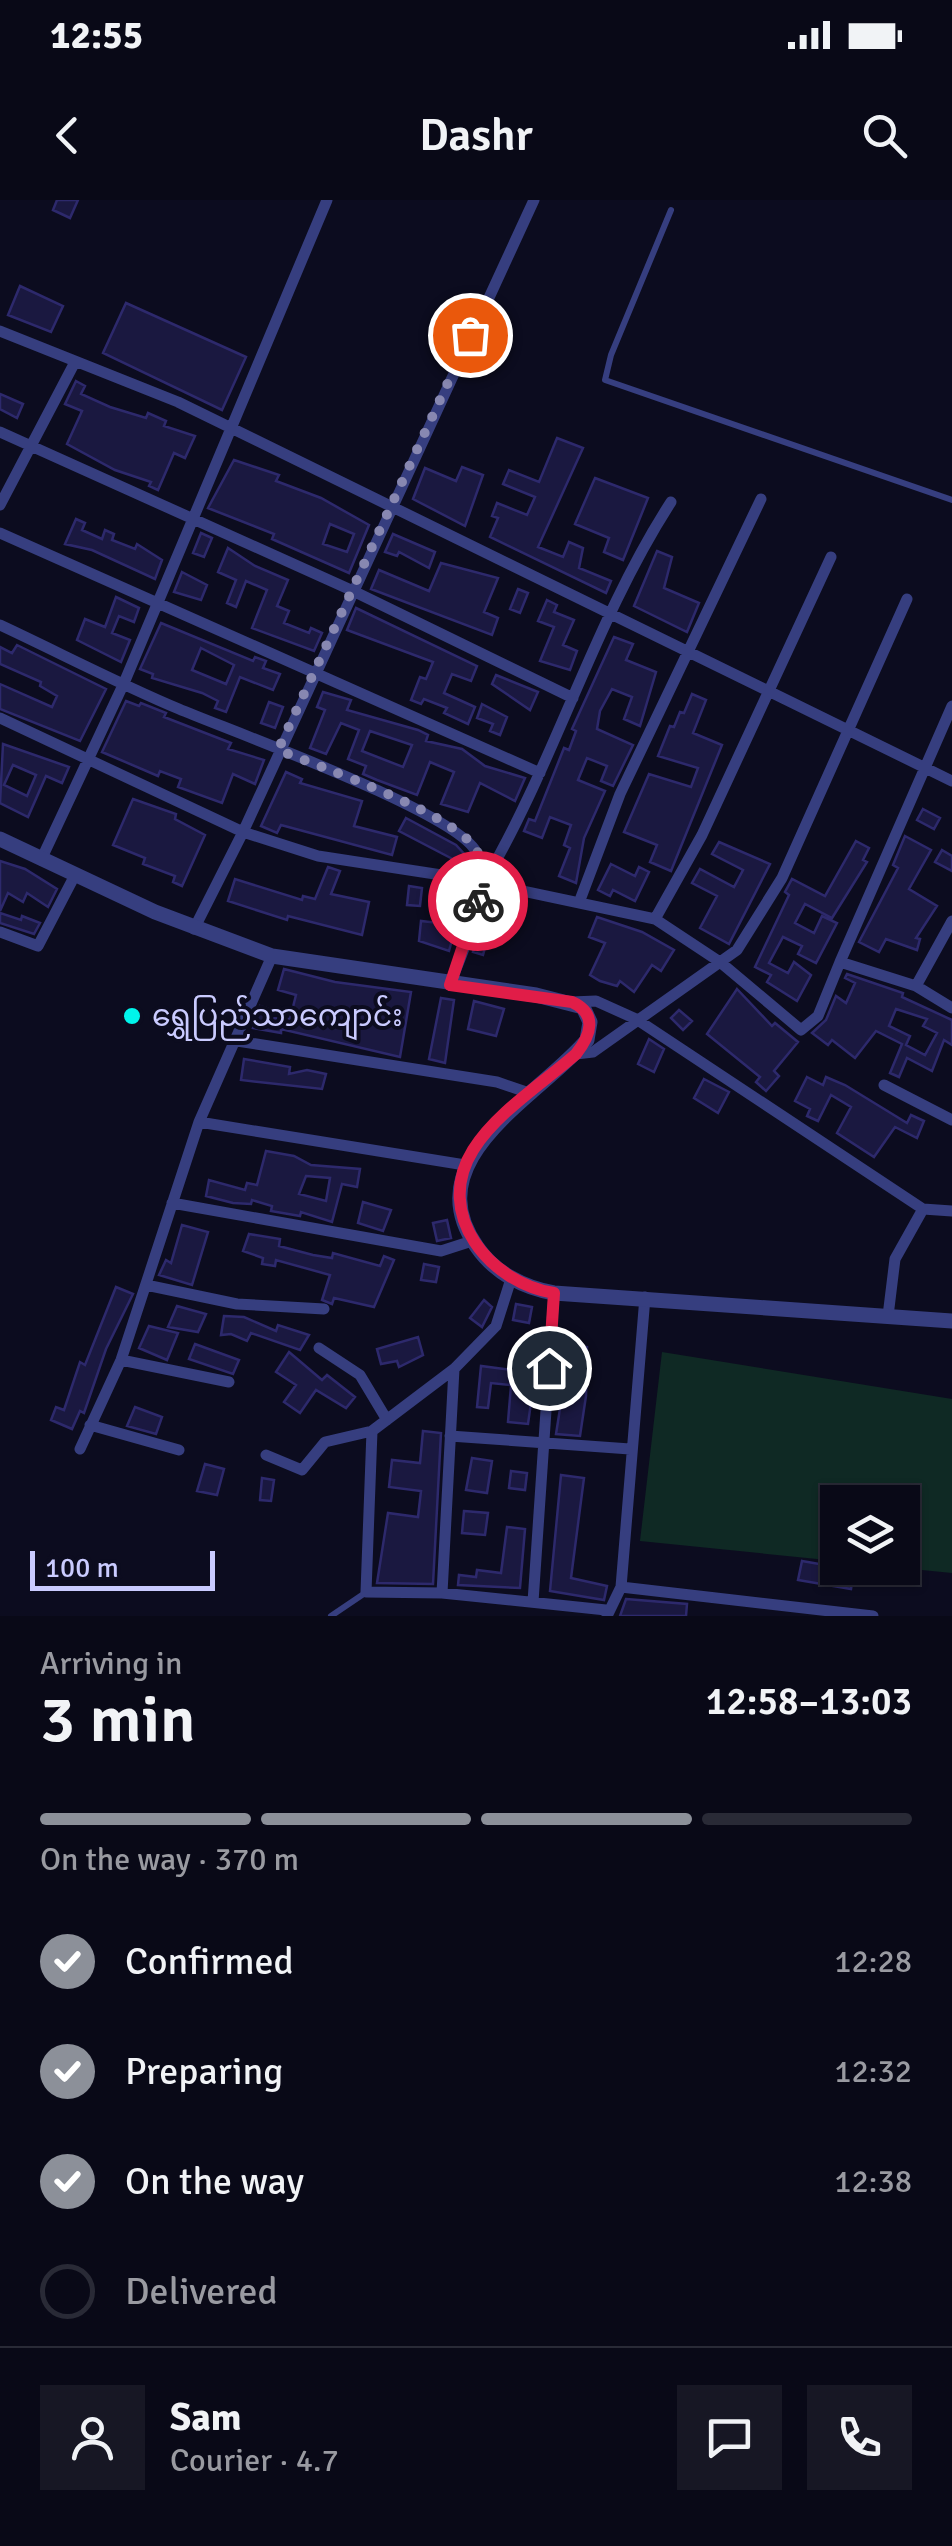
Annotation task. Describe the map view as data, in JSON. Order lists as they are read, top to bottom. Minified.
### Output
{"places":["ရွှေပြည်သာကျောင်း"],"scale_bar":"100 m","page":{"status":"12:55","header":"Dashr","scale":"100 m","heading":["3 min","Arriving in","12:58–13:03"],"panel":["Sam","Courier · 4.7"],"bar":"On the way · 370 m","list":[["Confirmed","12:28"],["Preparing","12:32"],["On the way","12:38"],"Delivered"]}}
